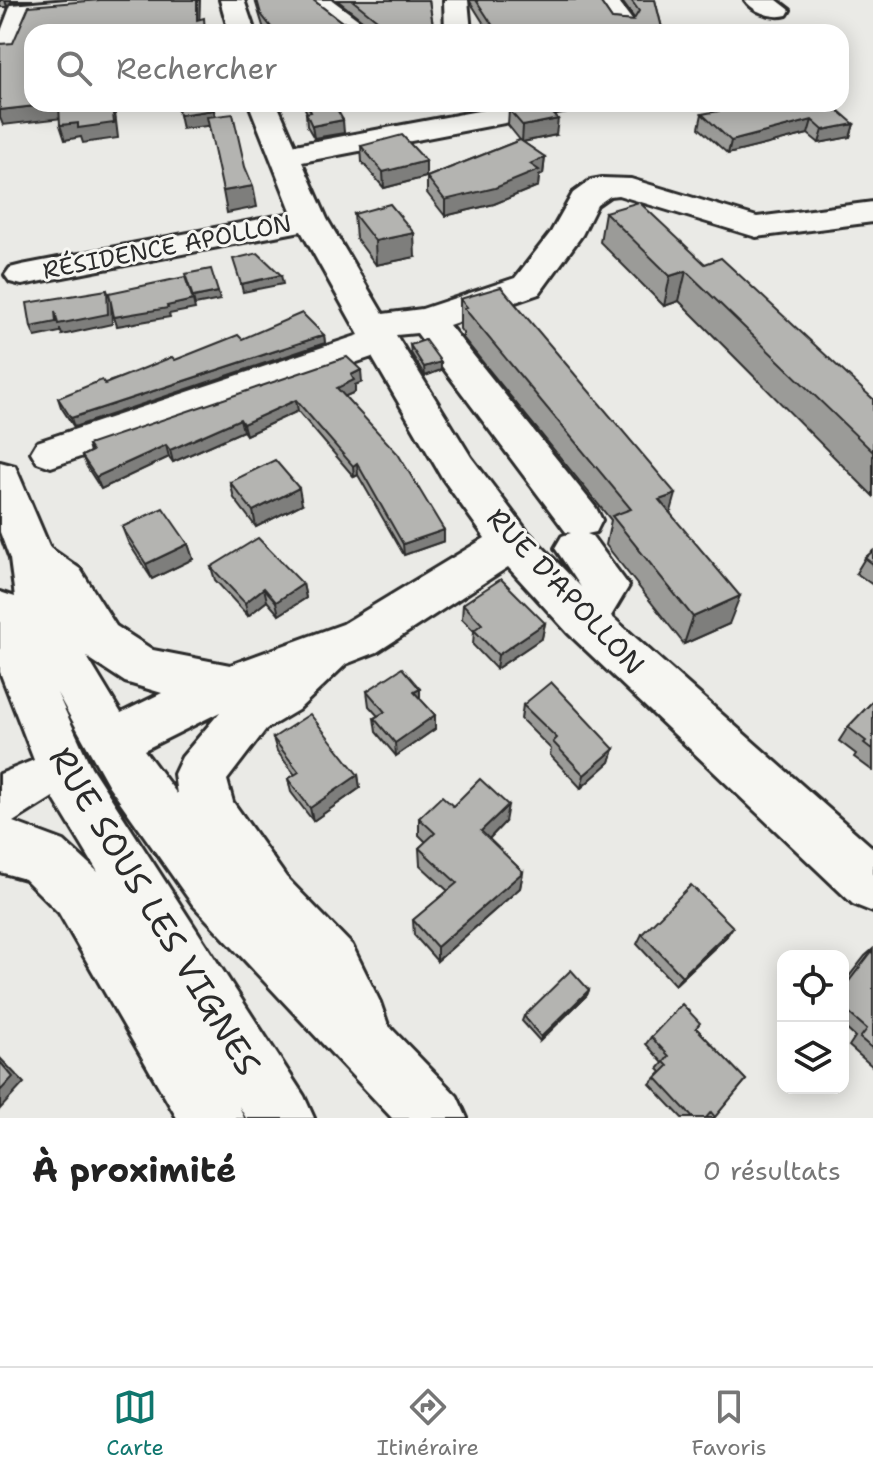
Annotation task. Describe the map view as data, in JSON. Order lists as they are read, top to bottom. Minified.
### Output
{"streets":{"street":["RÉSIDENCE APOLLON","RUE D'APOLLON","RUE SOUS LES VIGNES"]},"crossings":[["RÉSIDENCE APOLLON","RUE D'APOLLON"]],"page":{"search":"Rechercher","heading":["À proximité","0 résultats"],"nav":["Carte","Itinéraire","Favoris"]}}
